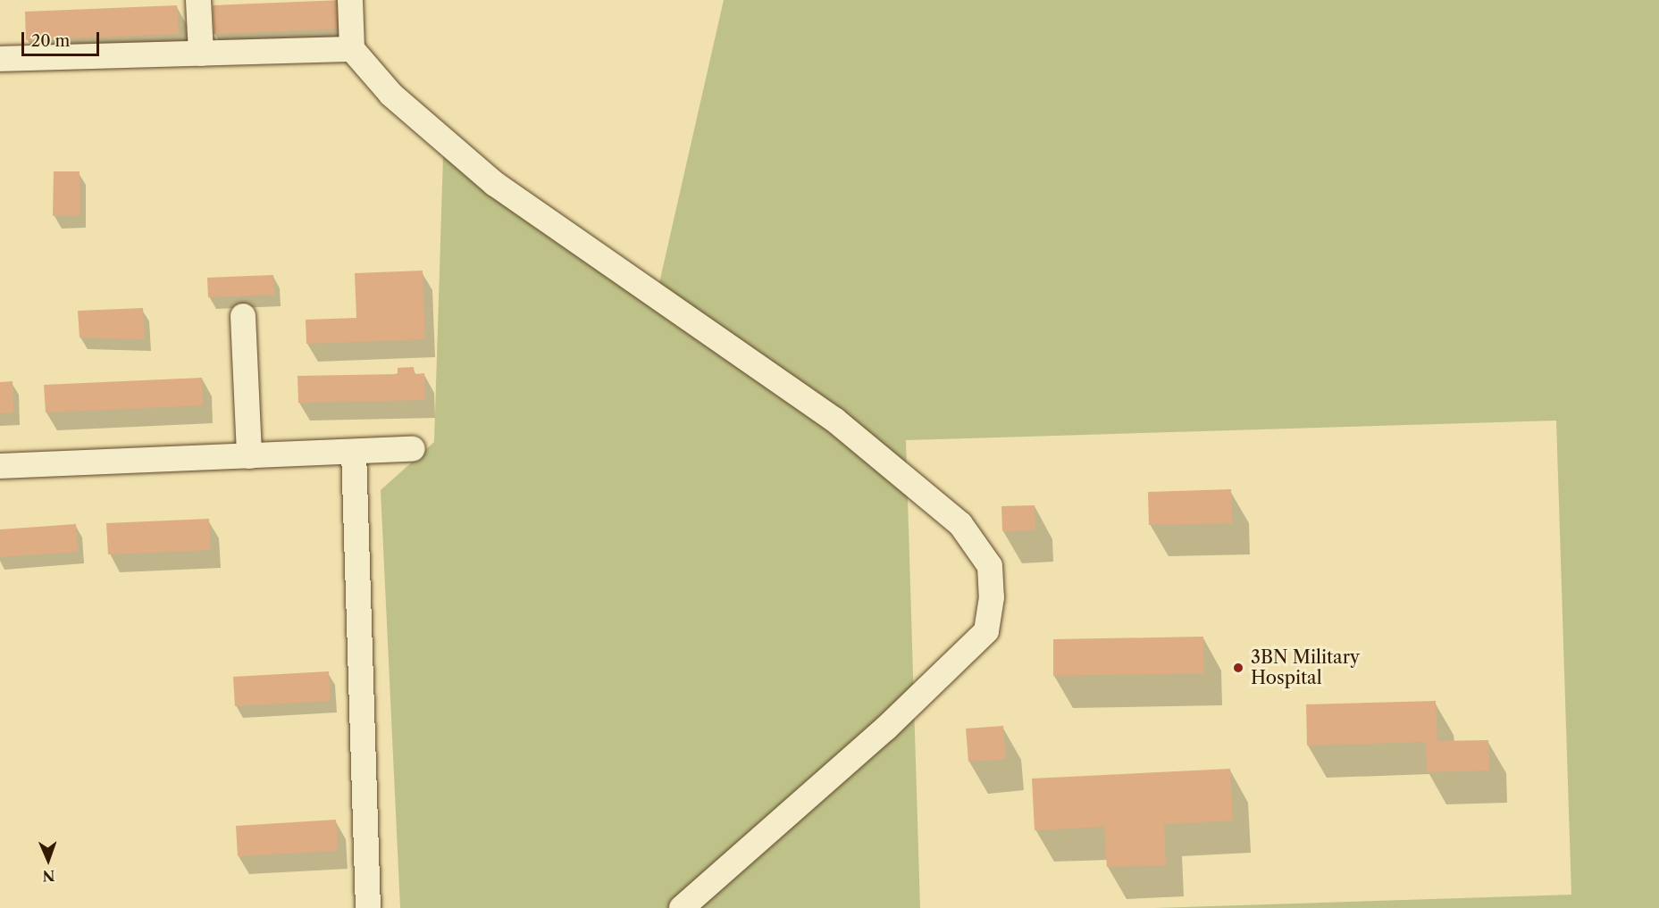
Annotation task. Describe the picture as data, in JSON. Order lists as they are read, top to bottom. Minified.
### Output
{"places":["3BN Military Hospital"],"scale_bar":"20 m","north":"bottom"}
